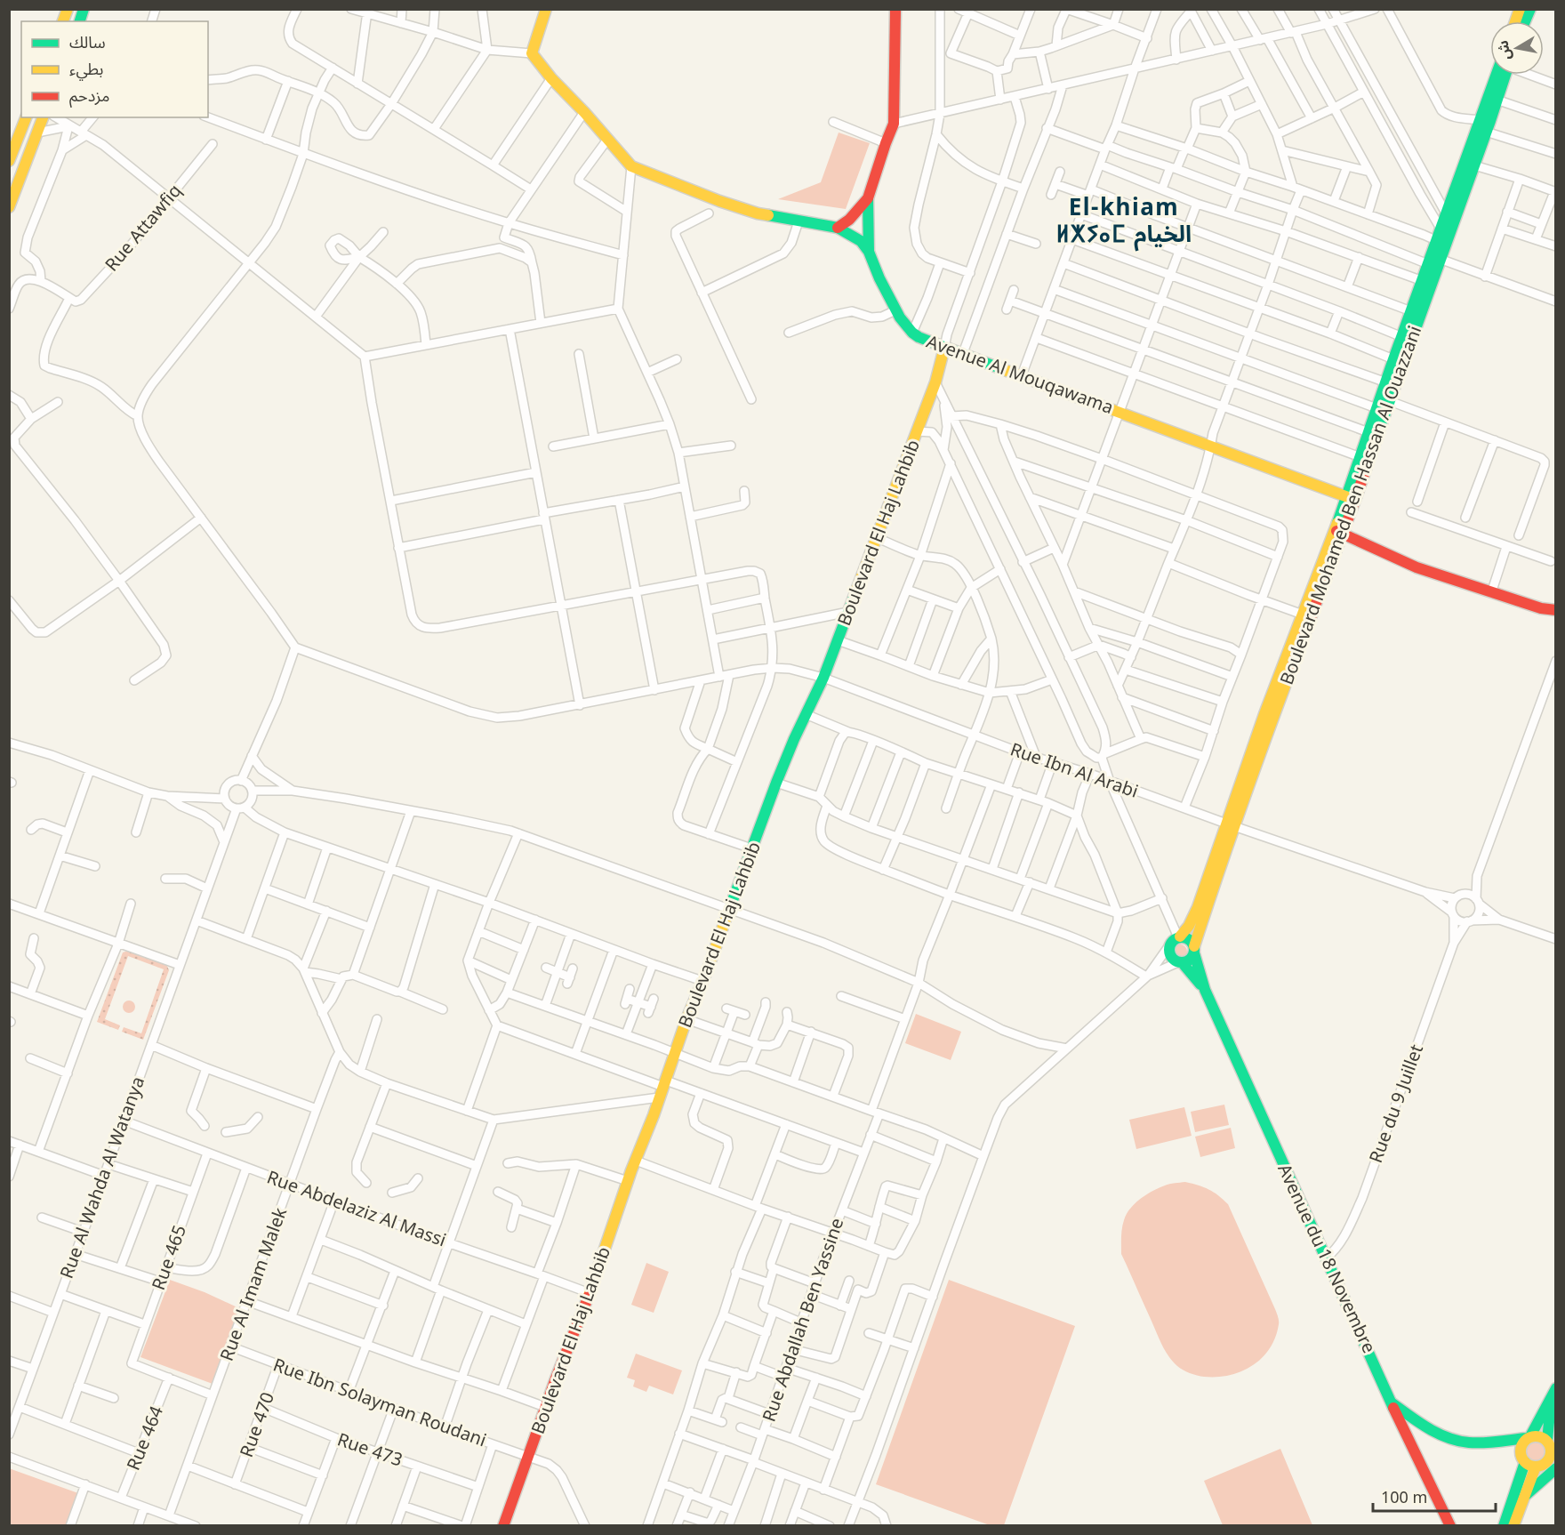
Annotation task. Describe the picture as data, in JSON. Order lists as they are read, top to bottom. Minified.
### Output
{"streets":{"main road":["Avenue Al Mouqawama","Boulevard Mohamed Ben Hassan Al Ouazzani","Boulevard El Haj Lahbib","Avenue du 18 Novembre"],"street":["Rue Attawfiq","Rue Ibn Al Arabi","Rue du 9 Juillet","Rue Al Wahda Al Watanya","Rue Abdelaziz Al Massi","Rue 465","Rue Al Imam Malek","Rue Abdallah Ben Yassine","Rue Ibn Solayman Roudani","Rue 470","Rue 464","Rue 473"]},"crossings":[["Avenue Al Mouqawama","Boulevard Mohamed Ben Hassan Al Ouazzani"],["Avenue Al Mouqawama","Boulevard El Haj Lahbib"],["Boulevard Mohamed Ben Hassan Al Ouazzani","Rue Ibn Al Arabi"],["Boulevard Mohamed Ben Hassan Al Ouazzani","Avenue du 18 Novembre"],["Boulevard El Haj Lahbib","Rue Ibn Al Arabi"],["Boulevard El Haj Lahbib","Rue Abdelaziz Al Massi"],["Boulevard El Haj Lahbib","Rue Ibn Solayman Roudani"],["Rue Ibn Al Arabi","Rue du 9 Juillet"],["Rue du 9 Juillet","Avenue du 18 Novembre"],["Rue Al Wahda Al Watanya","Rue Abdelaziz Al Massi"],["Rue Abdelaziz Al Massi","Rue 465"],["Rue Abdelaziz Al Massi","Rue Al Imam Malek"],["Rue 465","Rue 464"],["Rue Al Imam Malek","Rue Ibn Solayman Roudani"],["Rue Ibn Solayman Roudani","Rue 470"],["Rue 470","Rue 473"]],"districts":["El-khiam ⵍⵅⵢⴰⵎ الخيام"],"legend":["سالك","بطيء","مزدحم"],"scale_bar":"100 m","north":"left"}
